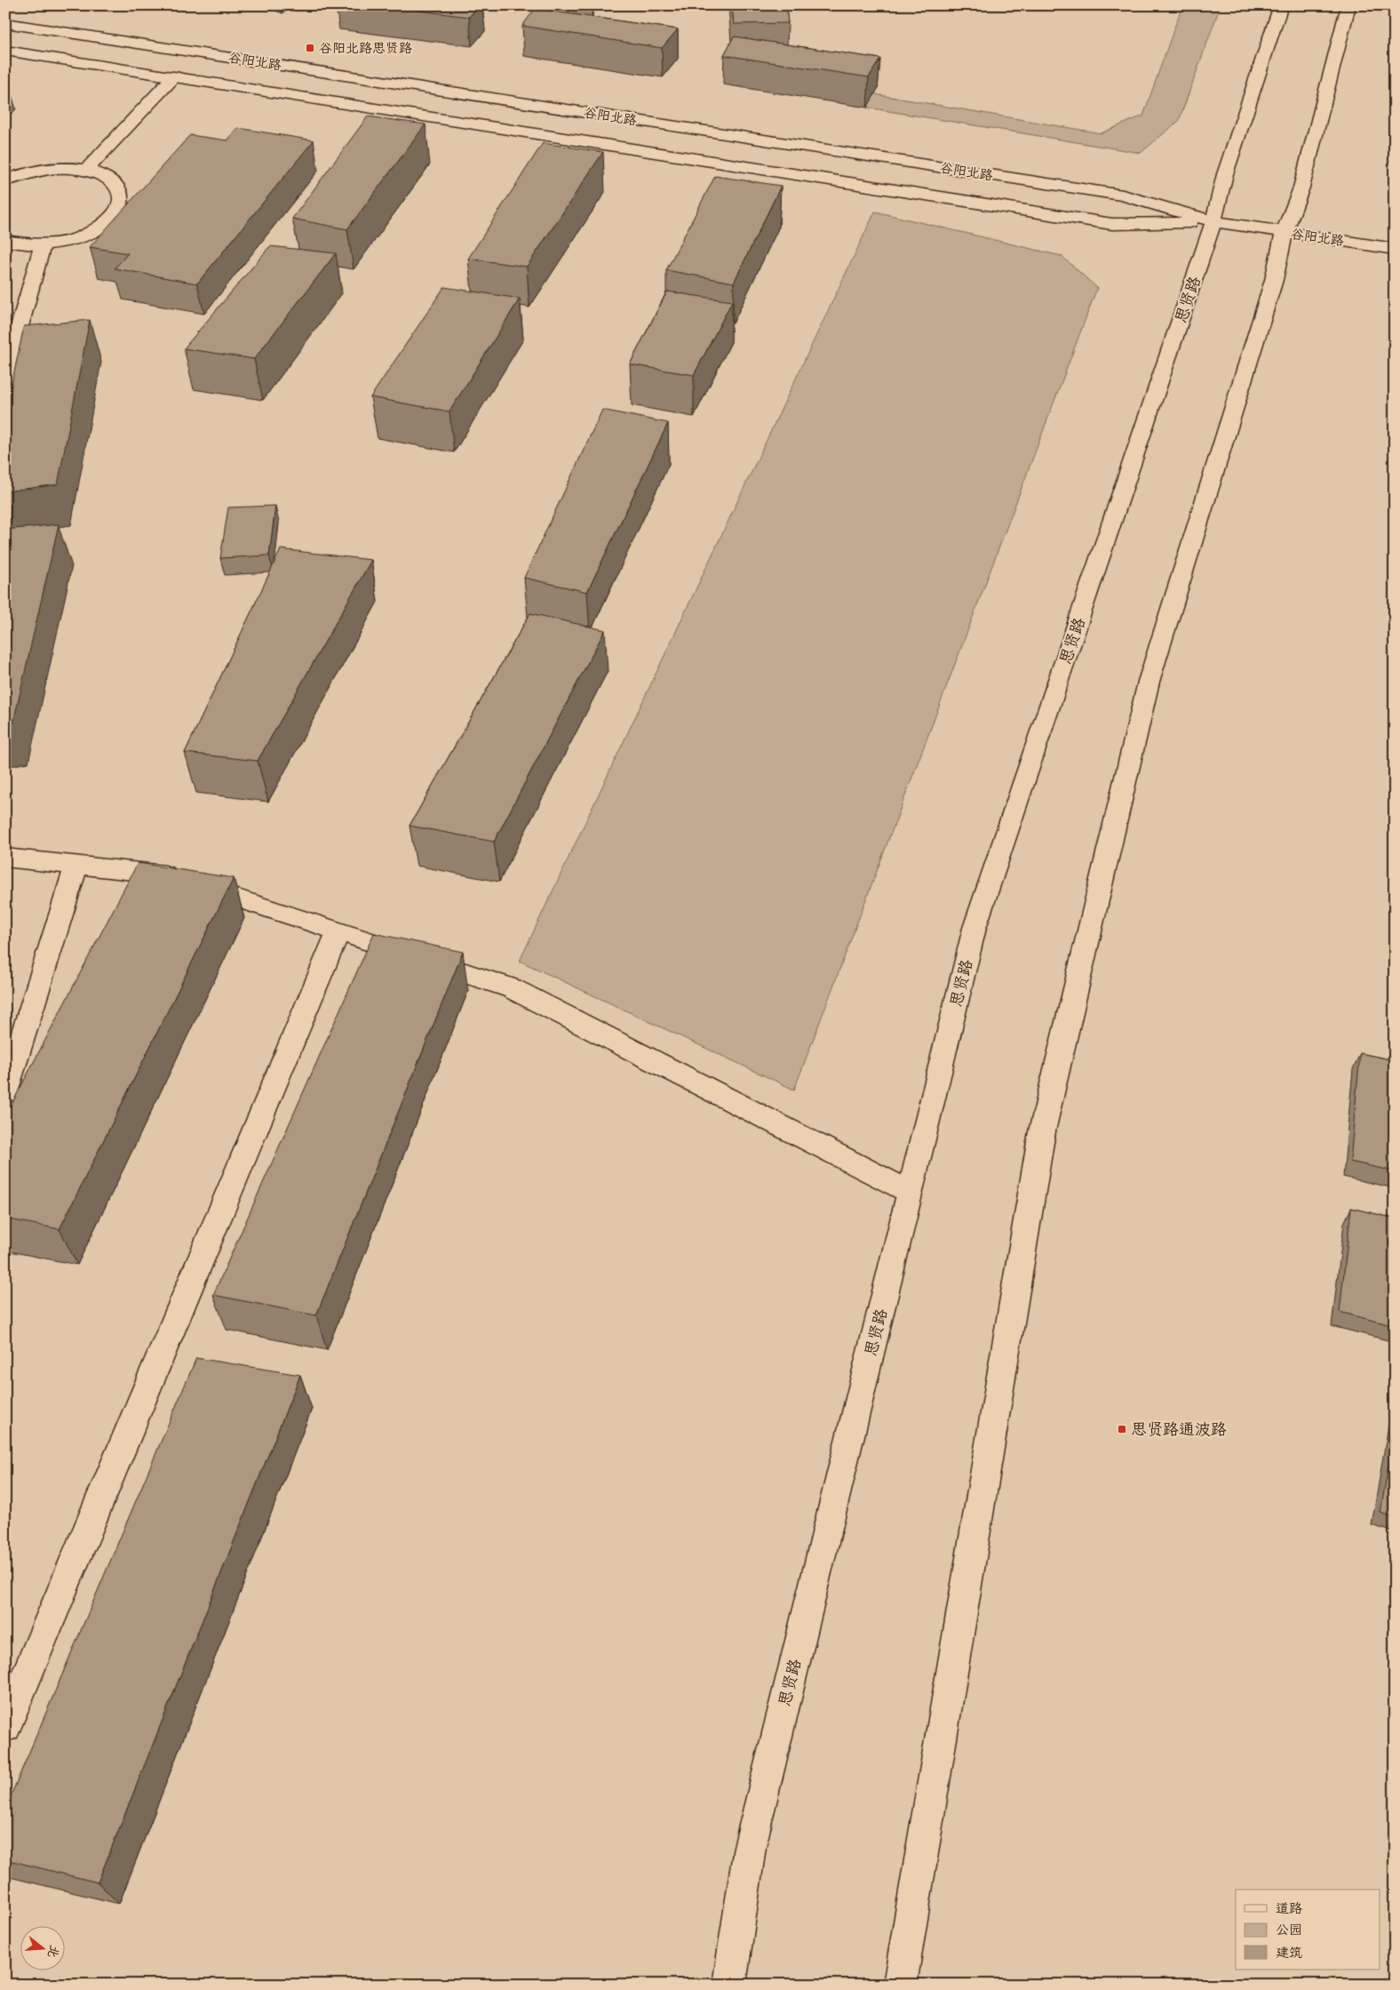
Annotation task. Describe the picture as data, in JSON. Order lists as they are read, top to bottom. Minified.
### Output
{"streets":{"main road":["谷阳北路","思贤路"]},"crossings":[["谷阳北路","思贤路"]],"places":{"transit":["谷阳北路思贤路","思贤路通波路"]},"legend":["道路","公园","建筑"],"north":"right"}
